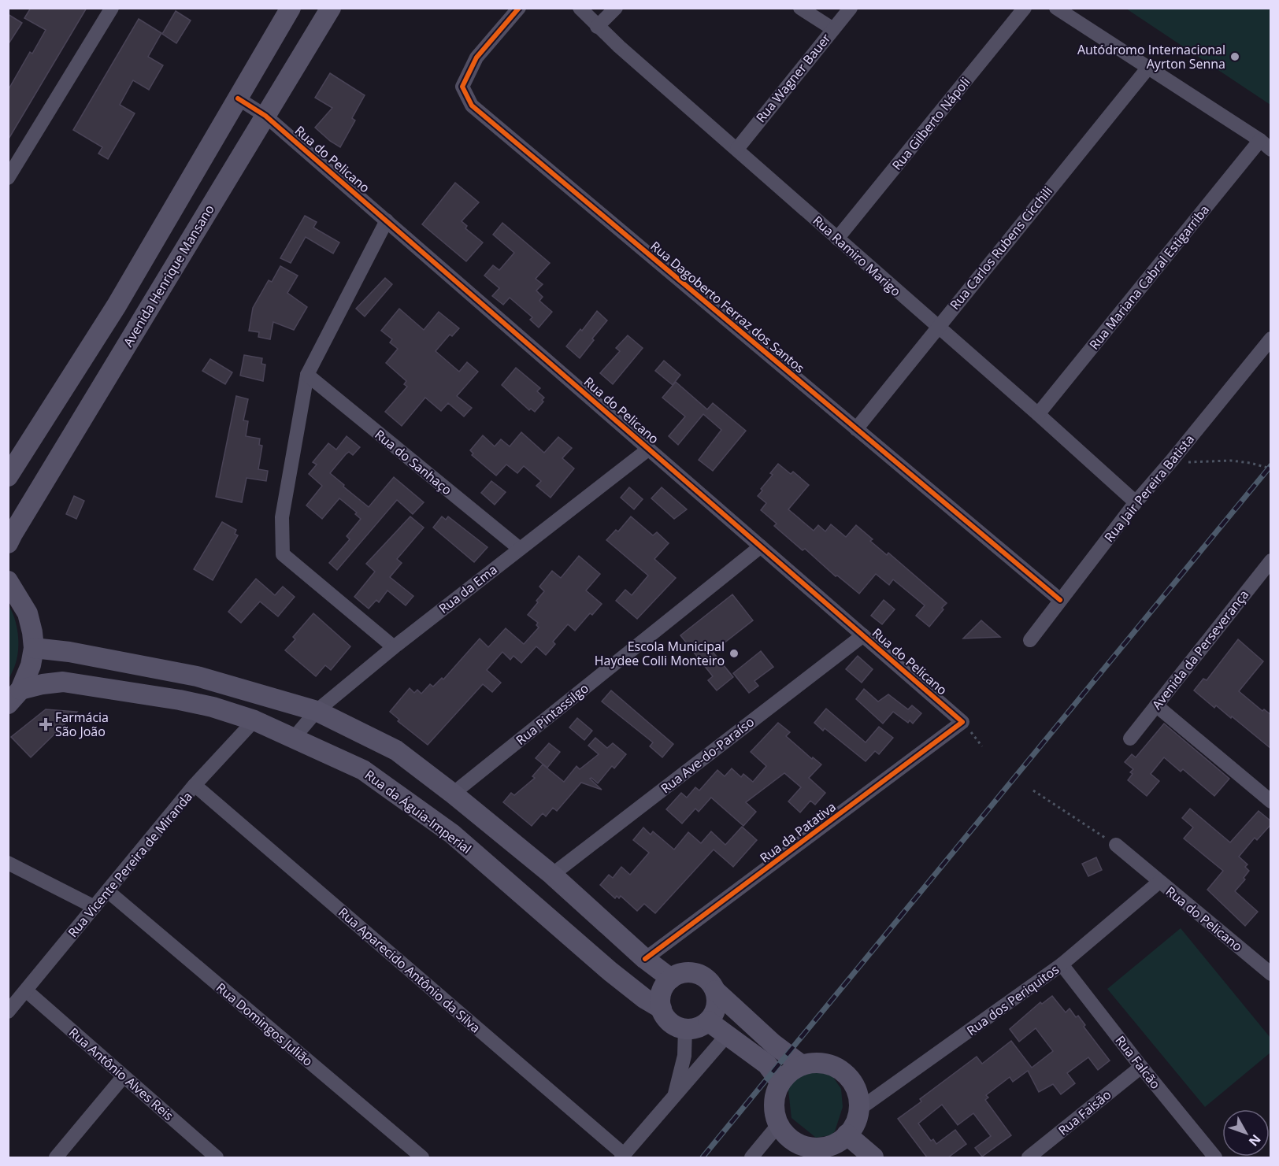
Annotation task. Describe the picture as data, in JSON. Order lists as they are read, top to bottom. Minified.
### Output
{"streets":{"street":["Rua Wagner Bauer","Rua Gilberto Nápoli","Rua do Pelicano","Rua Carlos Rubens Cicchili","Rua Ramiro Marigo","Avenida Henrique Mansano","Rua Mariana Cabral Estigarriba","Rua Dagoberto Ferraz dos Santos","Rua do Sanhaço","Rua Jair Pereira Batista","Rua da Ema","Avenida da Perseverança","Rua Pintassilgo","Rua Ave-do-Paraíso","Rua da Águia-Imperial","Rua da Patativa","Rua Vicente Pereira de Miranda","Rua Aparecido Antônio da Silva","Rua dos Periquitos","Rua Domingos Julião","Rua Falcão","Rua Antônio Alves Reis","Rua Faisão"]},"crossings":[["Rua Wagner Bauer","Rua Ramiro Marigo"],["Rua Gilberto Nápoli","Rua Ramiro Marigo"],["Rua do Pelicano","Avenida Henrique Mansano"],["Rua do Pelicano","Rua da Ema"],["Rua do Pelicano","Rua Pintassilgo"],["Rua do Pelicano","Rua Ave-do-Paraíso"],["Rua do Pelicano","Rua da Patativa"],["Rua do Pelicano","Rua dos Periquitos"],["Rua Carlos Rubens Cicchili","Rua Ramiro Marigo"],["Rua Carlos Rubens Cicchili","Rua Dagoberto Ferraz dos Santos"],["Rua Ramiro Marigo","Rua Mariana Cabral Estigarriba"],["Rua Ramiro Marigo","Rua Jair Pereira Batista"],["Rua Dagoberto Ferraz dos Santos","Rua Jair Pereira Batista"],["Rua do Sanhaço","Rua da Ema"],["Rua da Ema","Rua da Águia-Imperial"],["Rua da Águia-Imperial","Rua Vicente Pereira de Miranda"],["Rua Vicente Pereira de Miranda","Rua Aparecido Antônio da Silva"],["Rua Vicente Pereira de Miranda","Rua Domingos Julião"],["Rua Vicente Pereira de Miranda","Rua Antônio Alves Reis"],["Rua dos Periquitos","Rua Falcão"],["Rua Falcão","Rua Faisão"]],"places":{"other":["Autódromo Internacional Ayrton Senna","Escola Municipal Haydee Colli Monteiro"],"health":["Farmácia São João"]},"north":"bottom right"}
